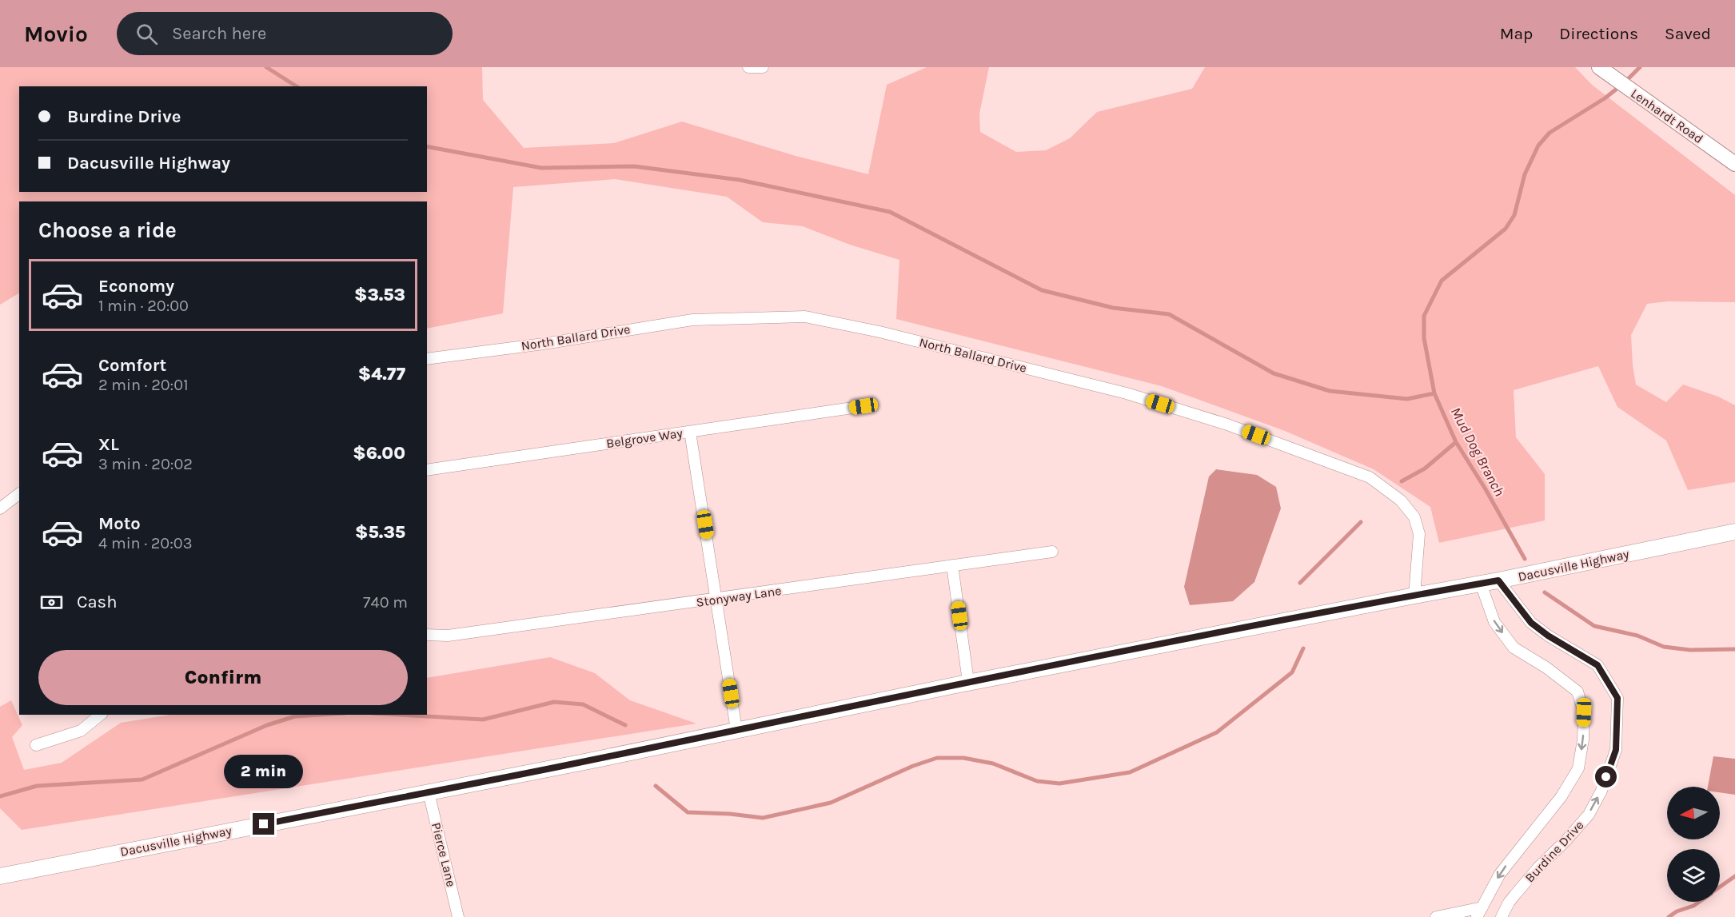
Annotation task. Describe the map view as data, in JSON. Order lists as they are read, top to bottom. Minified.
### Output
{"streets":{"main road":["Dacusville Highway"],"street":["Lenhardt Road","North Ballard Drive","Belgrove Way","Stonyway Lane","Burdine Drive","Pierce Lane"]},"crossings":[["North Ballard Drive","Dacusville Highway"],["Dacusville Highway","Burdine Drive"],["Dacusville Highway","Pierce Lane"]],"water":["Mud Dog Branch"],"north":"left","page":{"header":"Movio","search":"Search here","nav":["Map","Directions","Saved"],"banner":["Burdine Drive","Dacusville Highway"],"heading":"Choose a ride","list":[{"name":"Economy","note":"1 min · 20:00","value":"$3.53"},{"name":"Comfort","note":"2 min · 20:01","value":"$4.77"},{"name":"XL","note":"3 min · 20:02","value":"$6.00"},{"name":"Moto","note":"4 min · 20:03","value":"$5.35"}],"pay":["Cash","740 m"],"buttons":"Confirm","bubble":"2 min"}}
